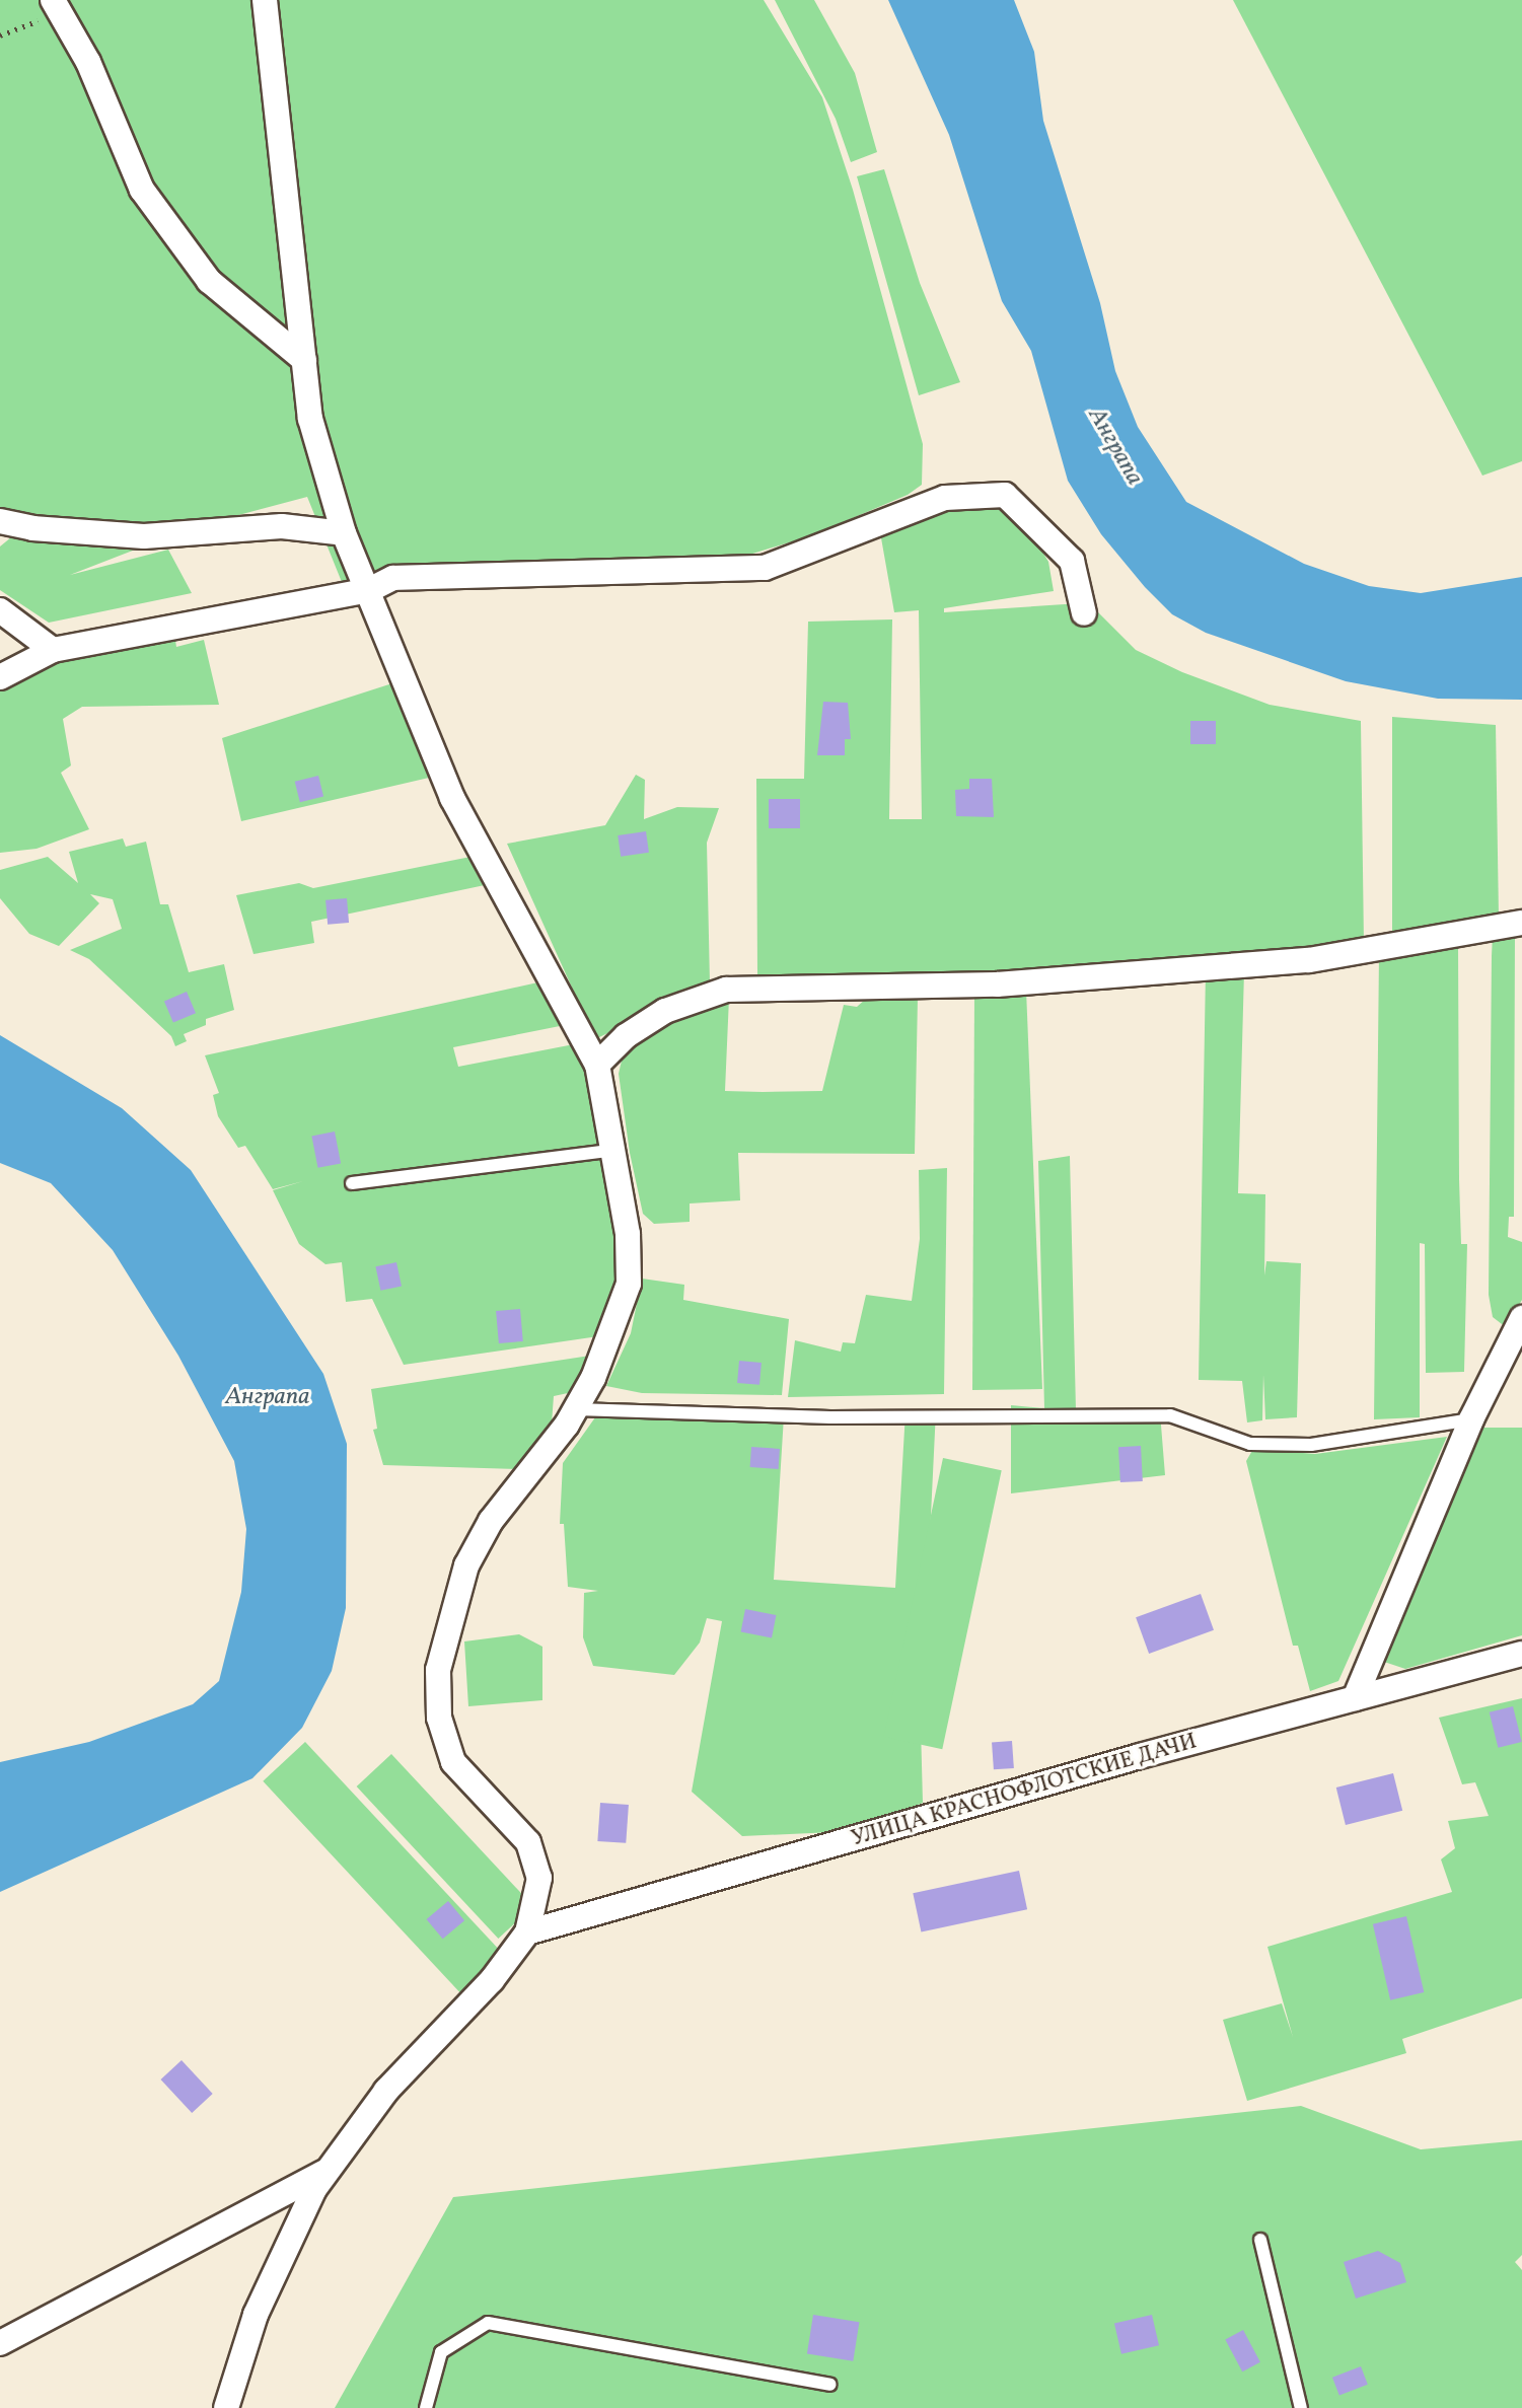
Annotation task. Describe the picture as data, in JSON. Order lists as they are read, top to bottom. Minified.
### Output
{"streets":{"street":["УЛИЦА КРАСНОФЛОТСКИЕ ДАЧИ"]},"water":["Анграпа"]}
